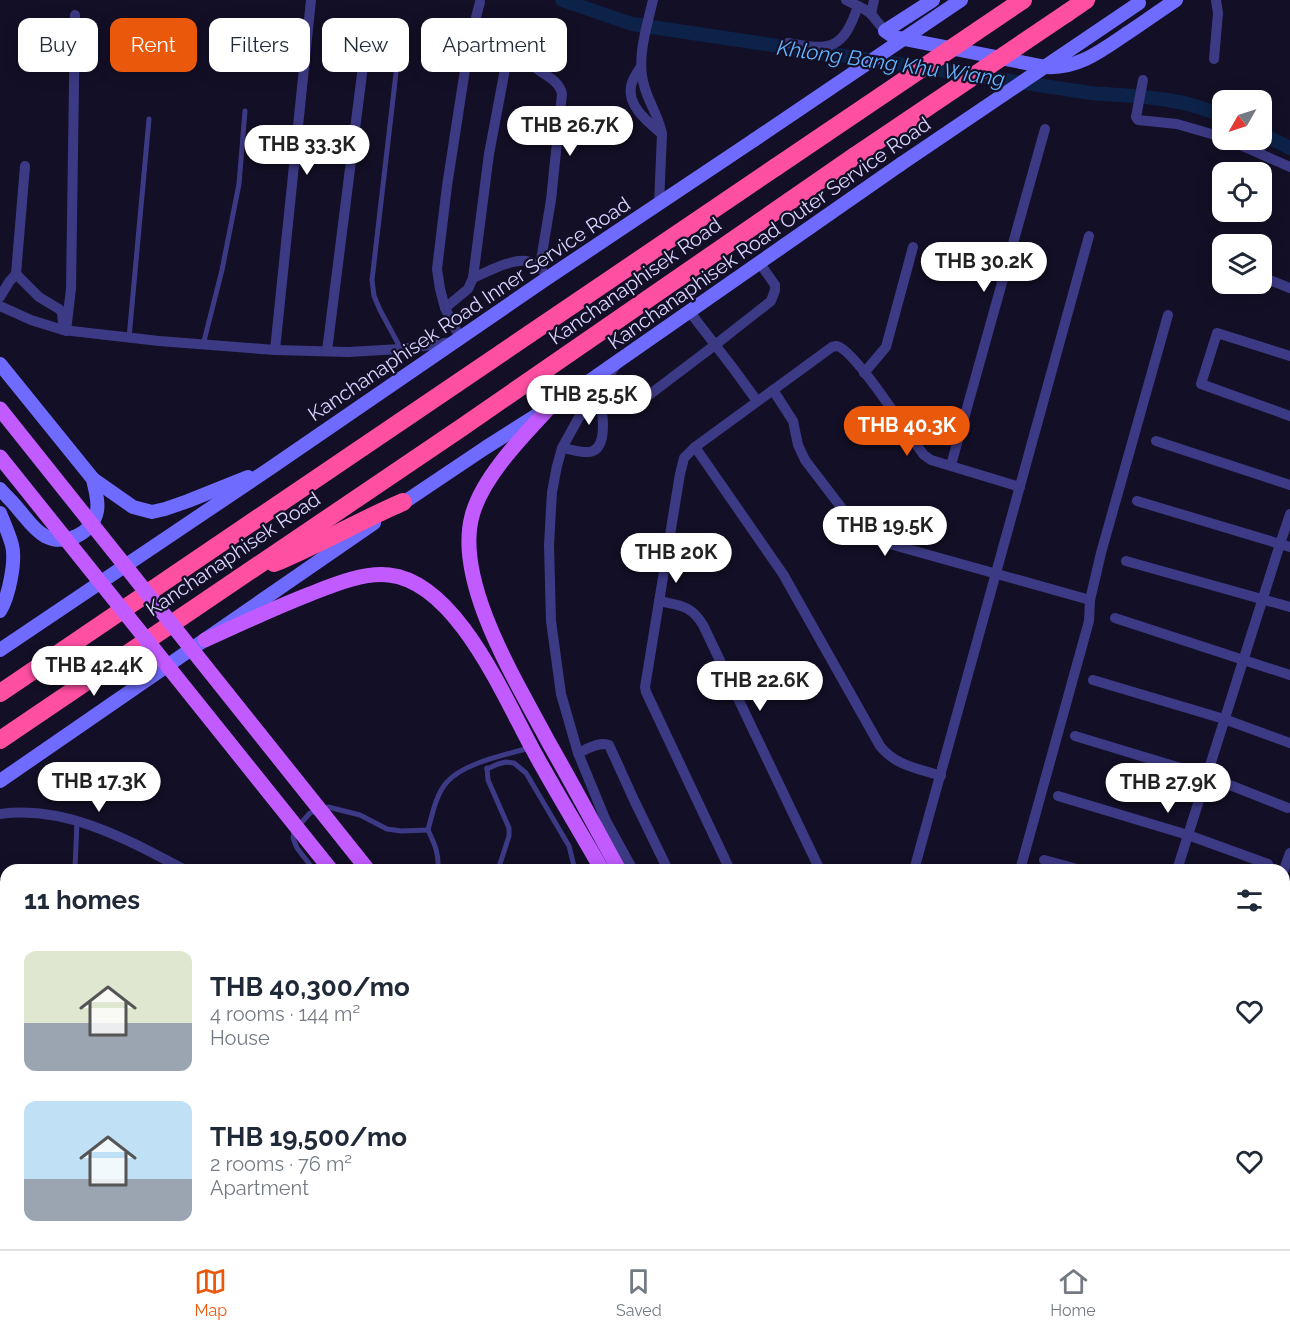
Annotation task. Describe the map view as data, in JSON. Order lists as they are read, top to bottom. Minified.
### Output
{"streets":{"highway":["Kanchanaphisek Road"],"main road":["Kanchanaphisek Road Outer Service Road","Kanchanaphisek Road Inner Service Road"]},"water":["Khlong Bang Khu Wiang"],"north":"bottom left","page":{"chip":["Buy","Rent","Filters","New","Apartment"],"price":["THB 26.7K","THB 33.3K","THB 30.2K","THB 25.5K","THB 40.3K","THB 19.5K","THB 20K","THB 42.4K","THB 22.6K","THB 17.3K","THB 27.9K"],"heading":"11 homes","list":[{"name":"THB 40,300/mo","note":"4 rooms · 144 m² · House"},{"name":"THB 19,500/mo","note":"2 rooms · 76 m² · Apartment"}],"tabs":["Map","Saved","Home"]}}
